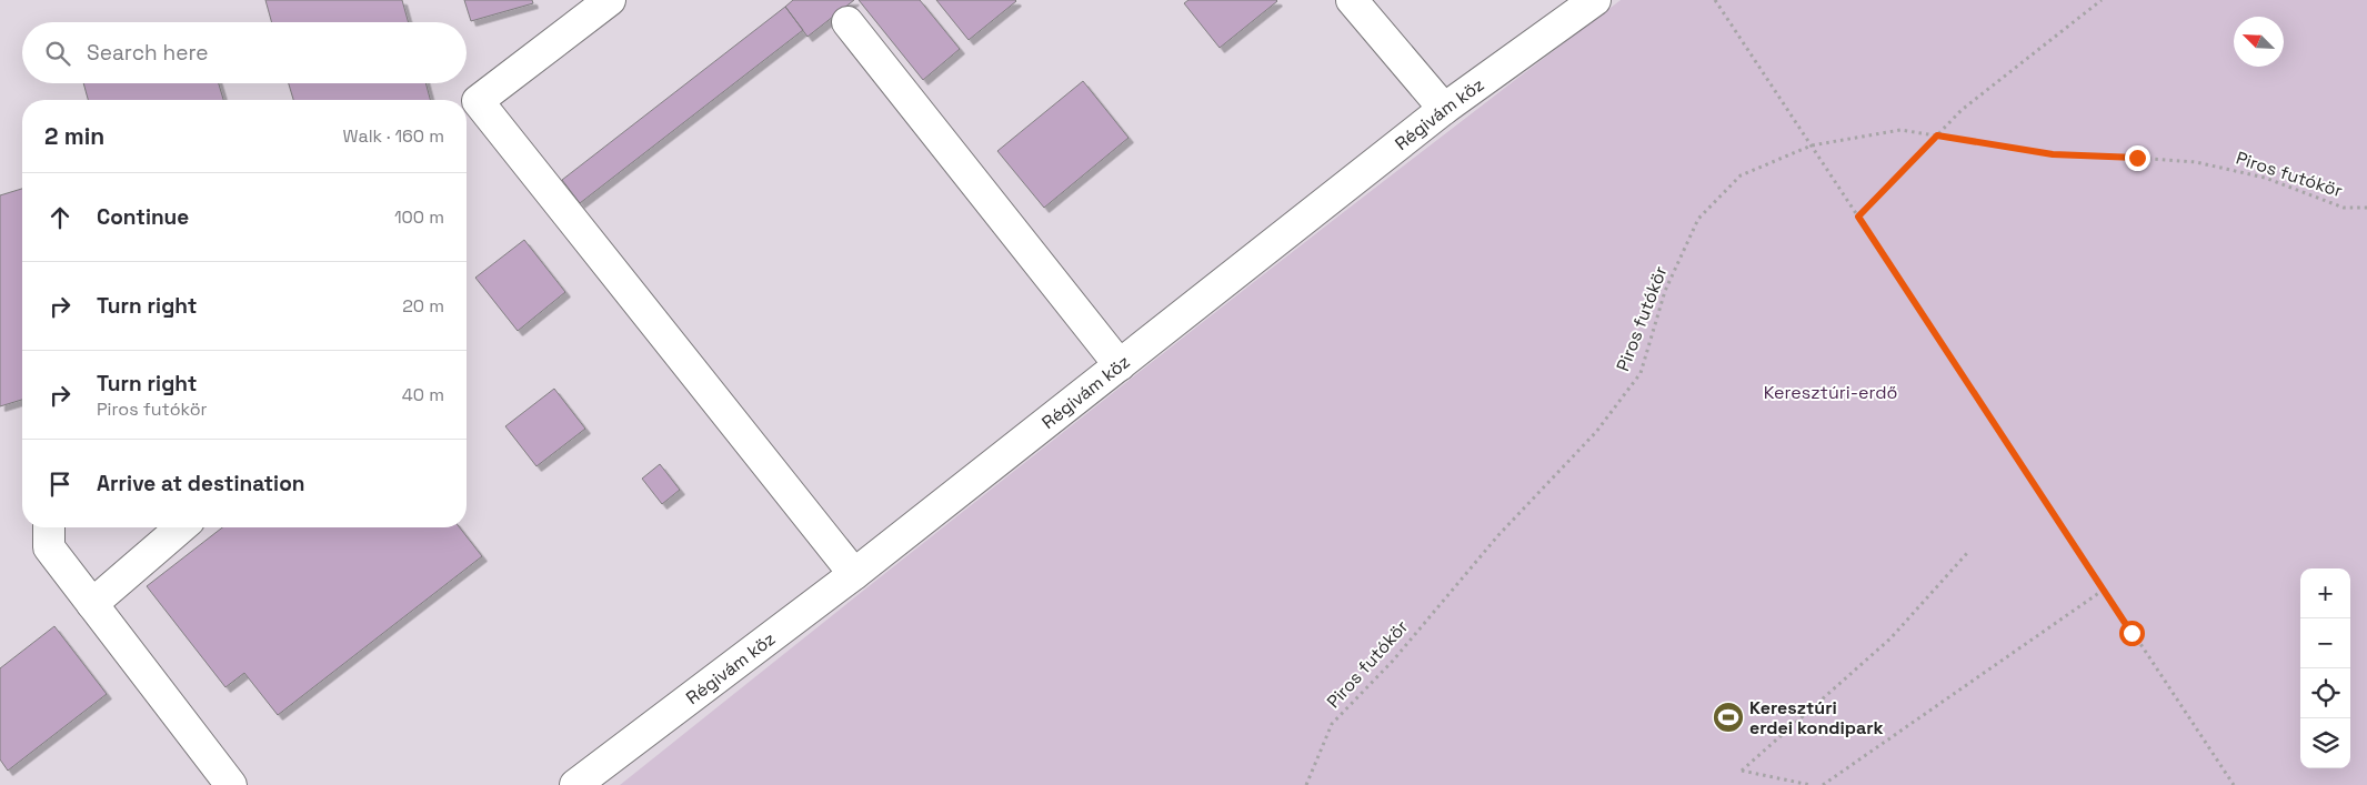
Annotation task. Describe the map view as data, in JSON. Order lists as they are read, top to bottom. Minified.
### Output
{"streets":{"street":["Régivám köz"],"path":["Piros futókör"]},"parks":["Keresztúri-erdő"],"places":{"sports":["Keresztúri erdei kondipark"]},"north":"top left","page":{"search":"Search here","heading":["2 min","Walk · 160 m"],"list":[["Continue","100 m"],["Turn right","20 m"],["Turn right","Piros futókör","40 m"],"Arrive at destination"],"map_buttons":["+","−"]}}
